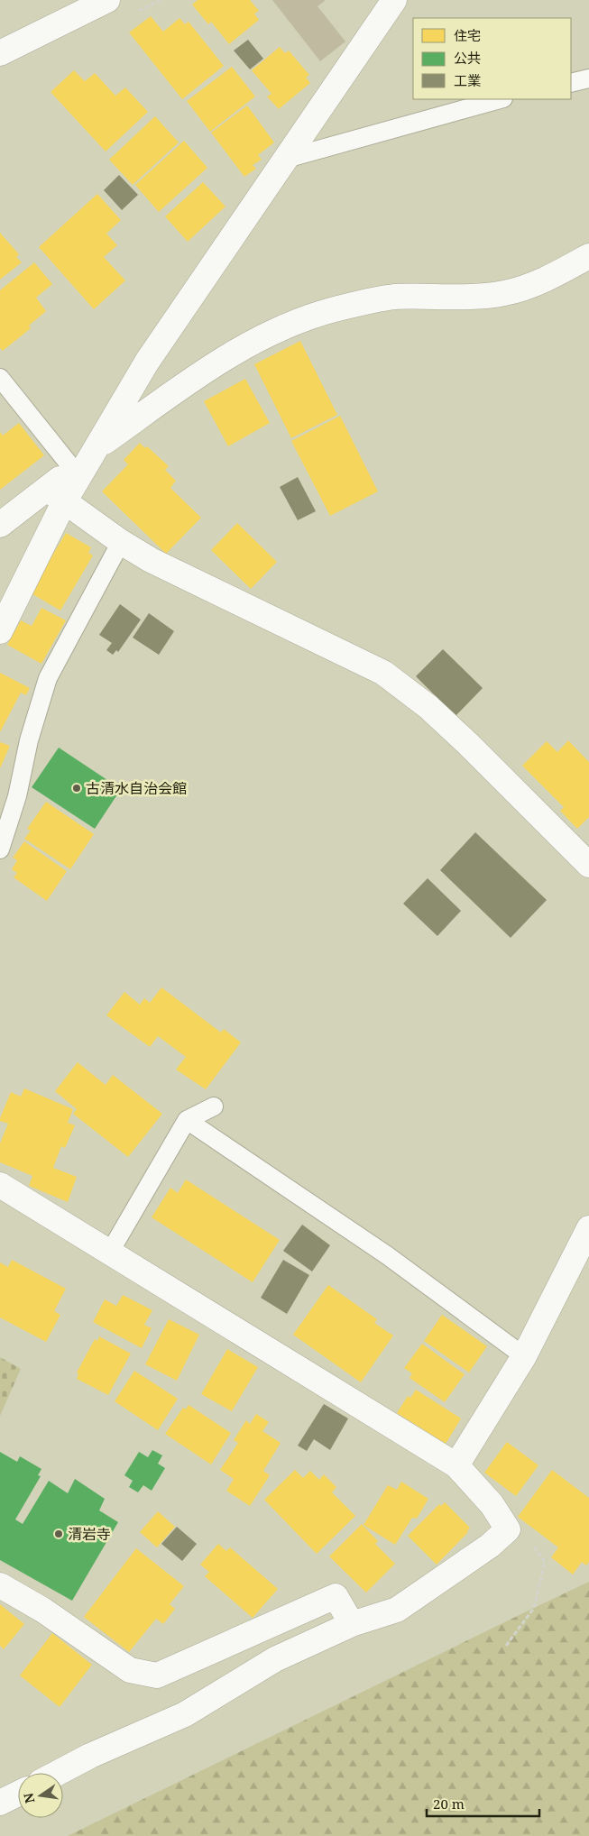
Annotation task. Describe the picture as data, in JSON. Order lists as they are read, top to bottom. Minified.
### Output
{"places":["古清水自治会館","清岩寺"],"legend":["住宅","公共","工業"],"scale_bar":"20 m","north":"left"}
